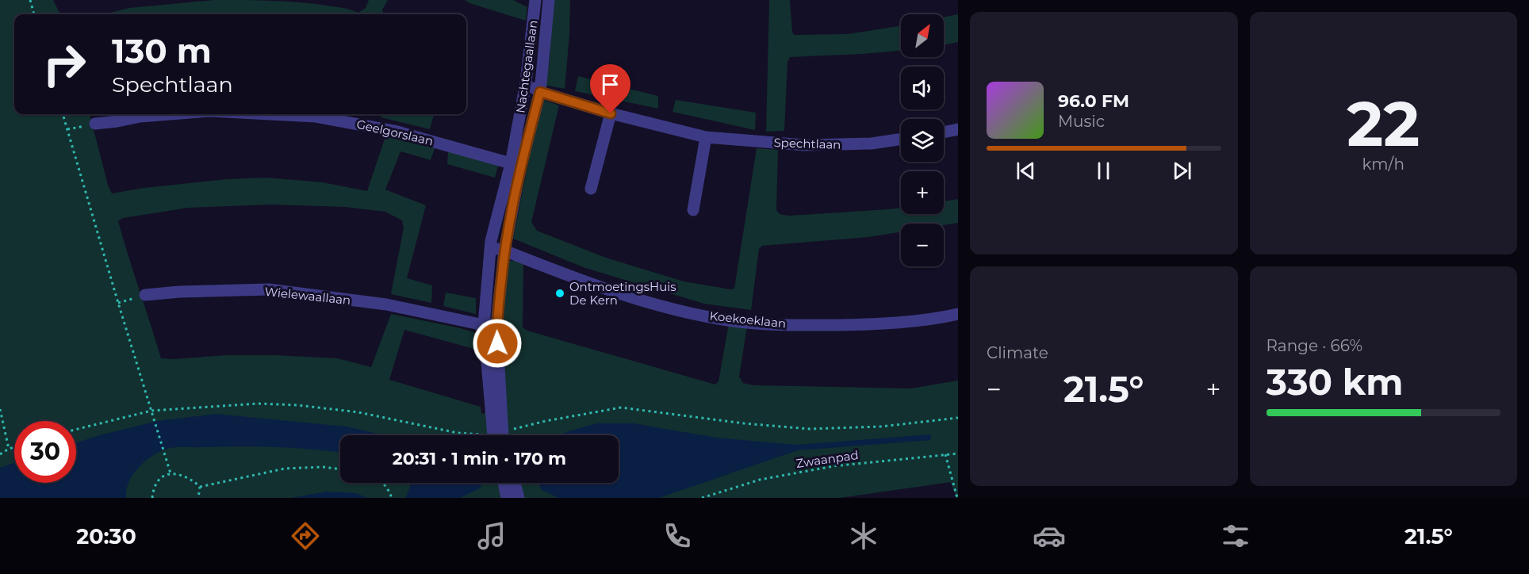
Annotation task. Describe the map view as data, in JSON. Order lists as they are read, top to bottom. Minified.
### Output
{"streets":{"street":["Nachtegaallaan","Geelgorslaan","Spechtlaan","Wielewaallaan","Koekoeklaan"],"path":["Zwaanpad"]},"crossings":[["Nachtegaallaan","Geelgorslaan"],["Nachtegaallaan","Spechtlaan"],["Nachtegaallaan","Wielewaallaan"],["Nachtegaallaan","Koekoeklaan"]],"places":["OntmoetingsHuis De Kern"],"north":"top right","page":{"tile":[["22","km/h"],"Climate",["Range · 66%","330 km"]],"map_buttons":["+","−"],"turn":["130 m","Spechtlaan"],"song":["96.0 FM","Music"],"heat":["−","21.5°","+"],"limit":"30","trip":"20:31 · 1 min · 170 m","tabs":["20:30","21.5°"]}}
